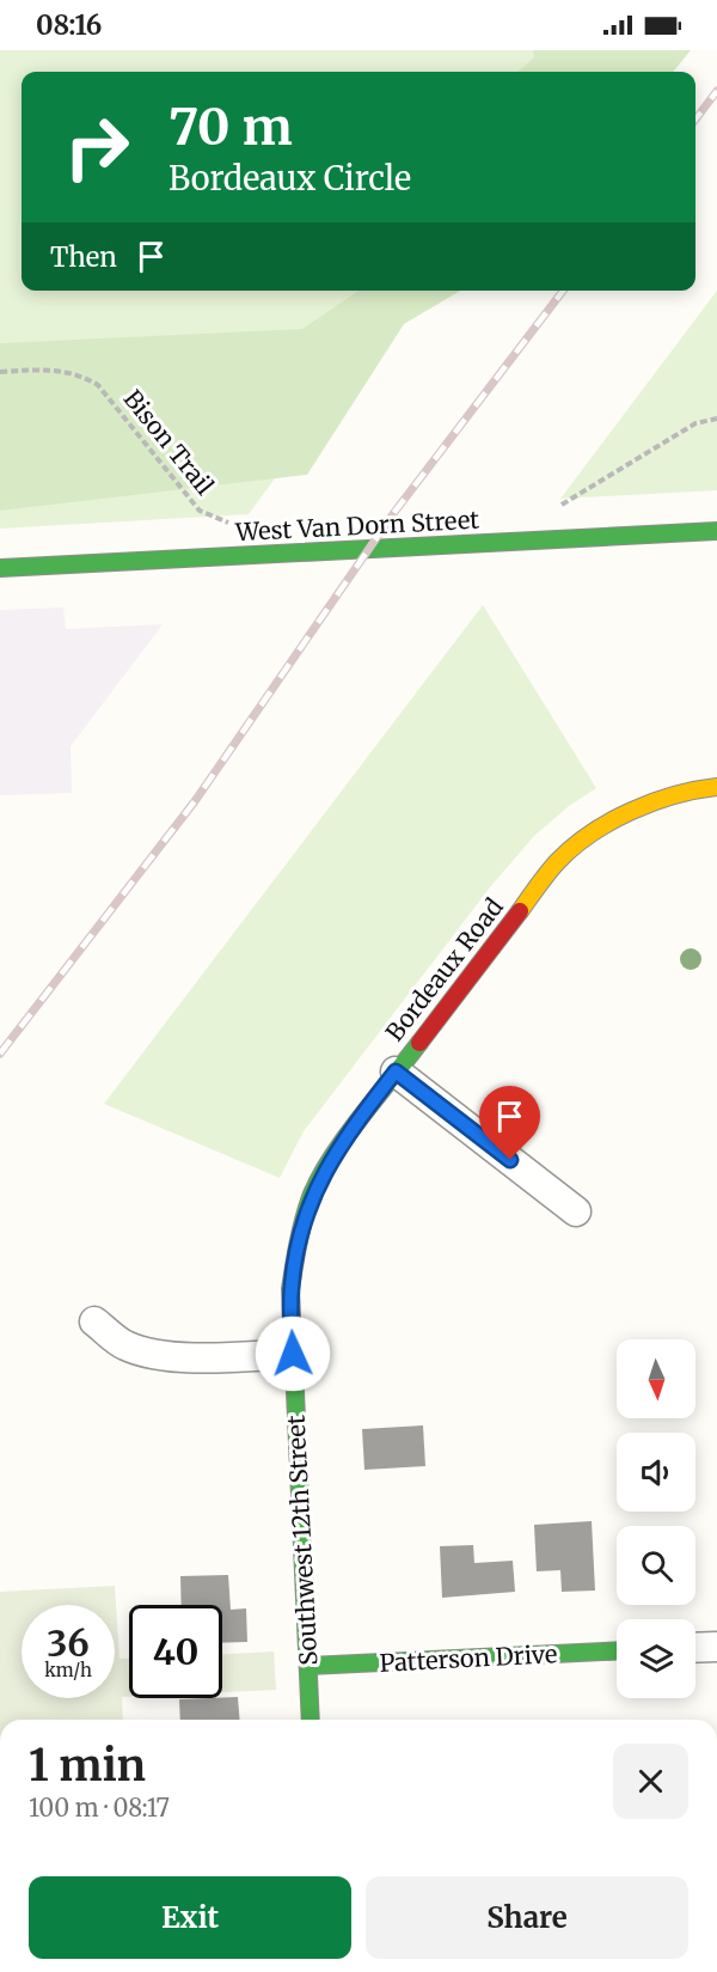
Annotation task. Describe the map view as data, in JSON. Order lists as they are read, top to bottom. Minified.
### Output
{"streets":{"street":["West Van Dorn Street","Bordeaux Road","Southwest 12th Street","Patterson Drive"],"path":["Bison Trail"]},"crossings":[["Bordeaux Road","Southwest 12th Street"],["Southwest 12th Street","Patterson Drive"]],"north":"bottom","page":{"status":"08:16","turn":["70 m","Bordeaux Circle"],"then":"Then","speed":"36 km/h","limit":"40","heading":["1 min","100 m · 08:17"],"buttons":["Exit","Share"]}}
